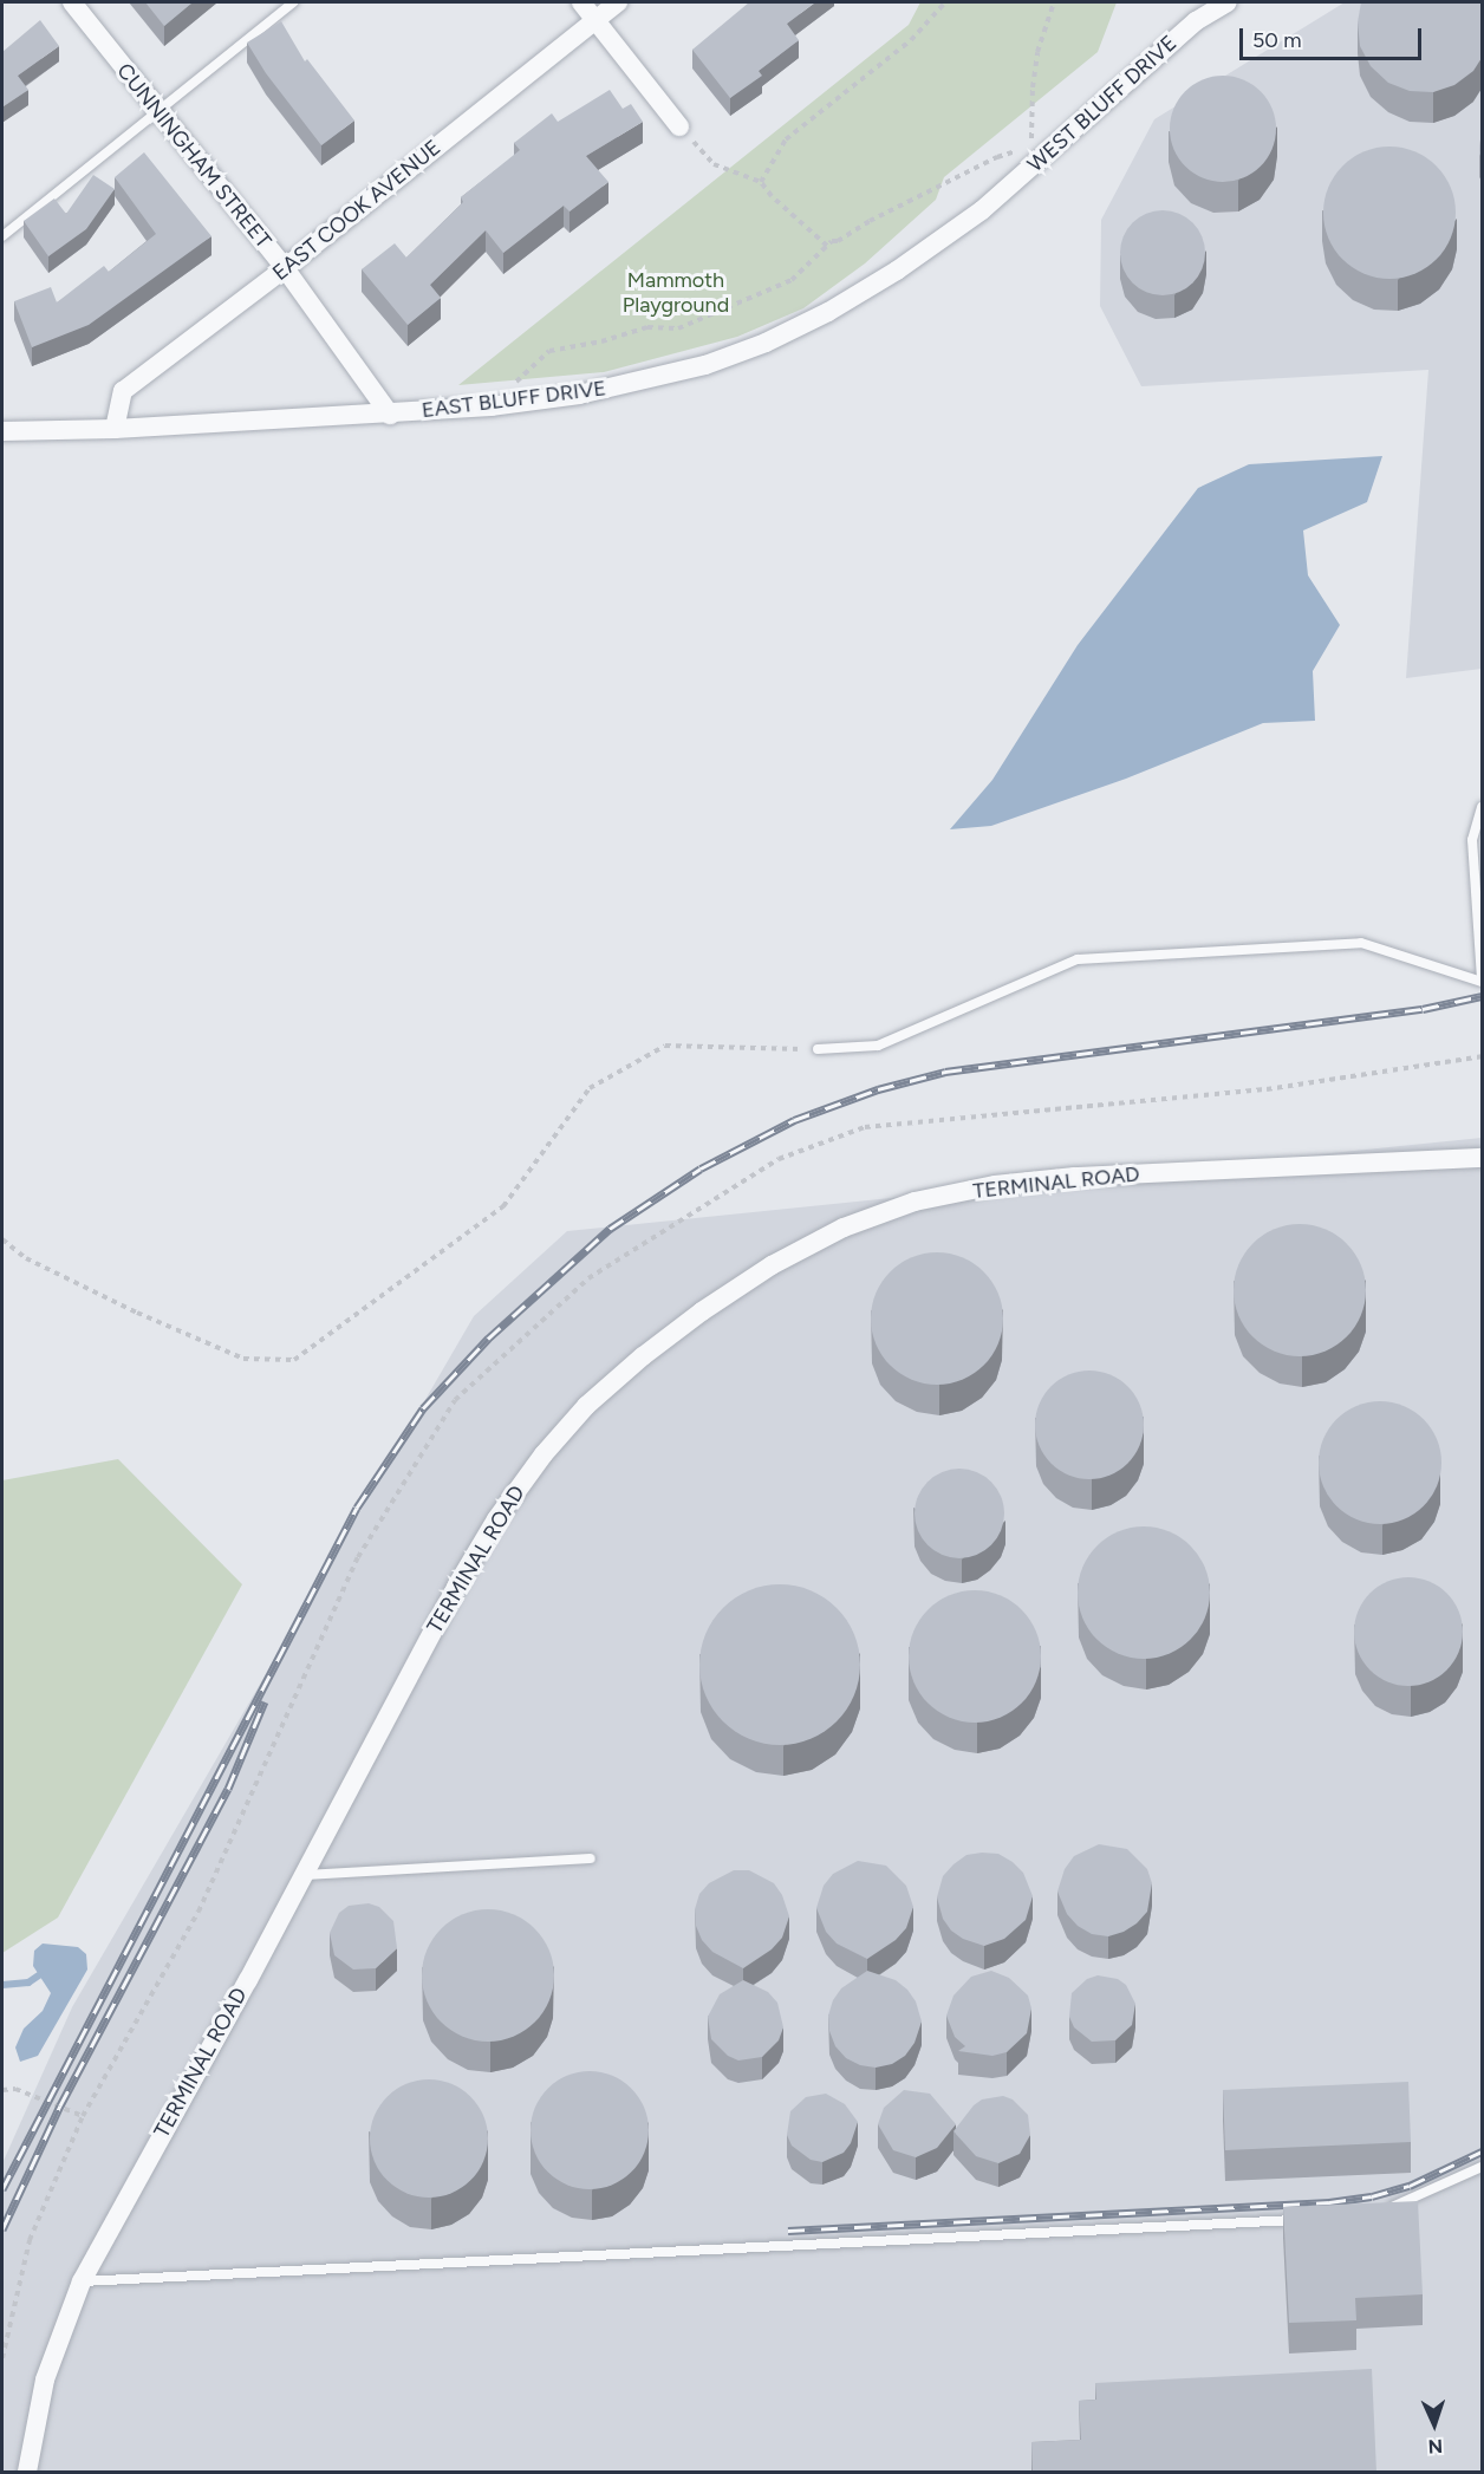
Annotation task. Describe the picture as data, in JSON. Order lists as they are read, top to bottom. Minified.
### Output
{"streets":{"street":["WEST BLUFF DRIVE","CUNNINGHAM STREET","EAST COOK AVENUE","EAST BLUFF DRIVE","TERMINAL ROAD"]},"crossings":[["WEST BLUFF DRIVE","EAST BLUFF DRIVE"],["CUNNINGHAM STREET","EAST COOK AVENUE"],["CUNNINGHAM STREET","EAST BLUFF DRIVE"],["EAST COOK AVENUE","EAST BLUFF DRIVE"]],"parks":["Mammoth Playground"],"scale_bar":"50 m","north":"bottom"}
